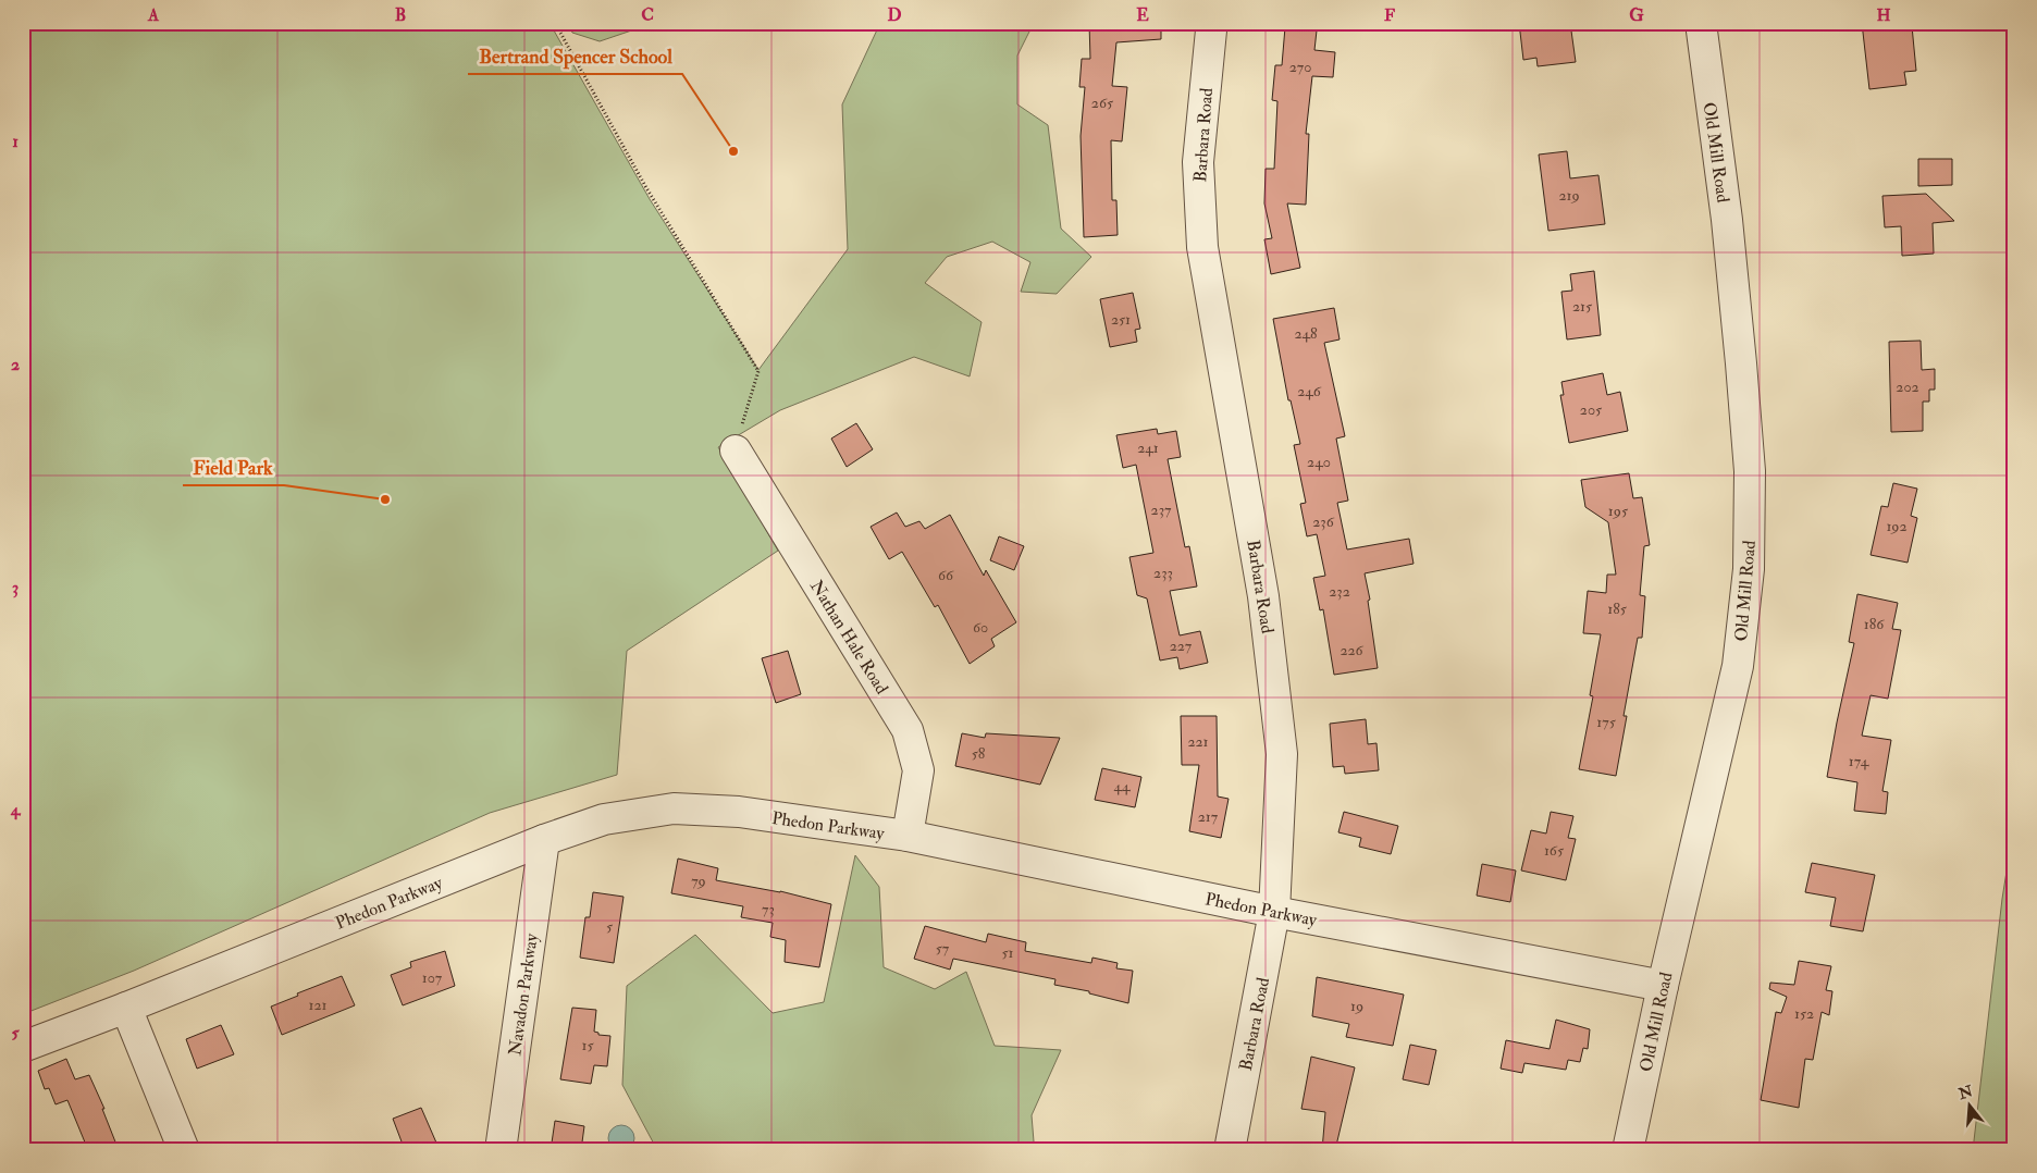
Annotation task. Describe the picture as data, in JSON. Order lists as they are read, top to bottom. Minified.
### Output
{"streets":{"street":["Barbara Road","Old Mill Road","Nathan Hale Road","Phedon Parkway","Navadon Parkway"]},"crossings":[["Barbara Road","Phedon Parkway"],["Old Mill Road","Phedon Parkway"],["Nathan Hale Road","Phedon Parkway"],["Phedon Parkway","Navadon Parkway"]],"places":["Bertrand Spencer School","Field Park"],"house_numbers":["270","265","219","215","251","248","202","246","205","241","240","237","195","236","192","233","66","232","185","186","60","227","226","175","221","58","174","44","217","165","79","73","5","57","51","107","121","19","152","15"],"north":"top","grid":{"columns":["A","B","C","D","E","F","G","H"],"rows":["1","2","3","4","5"]}}
